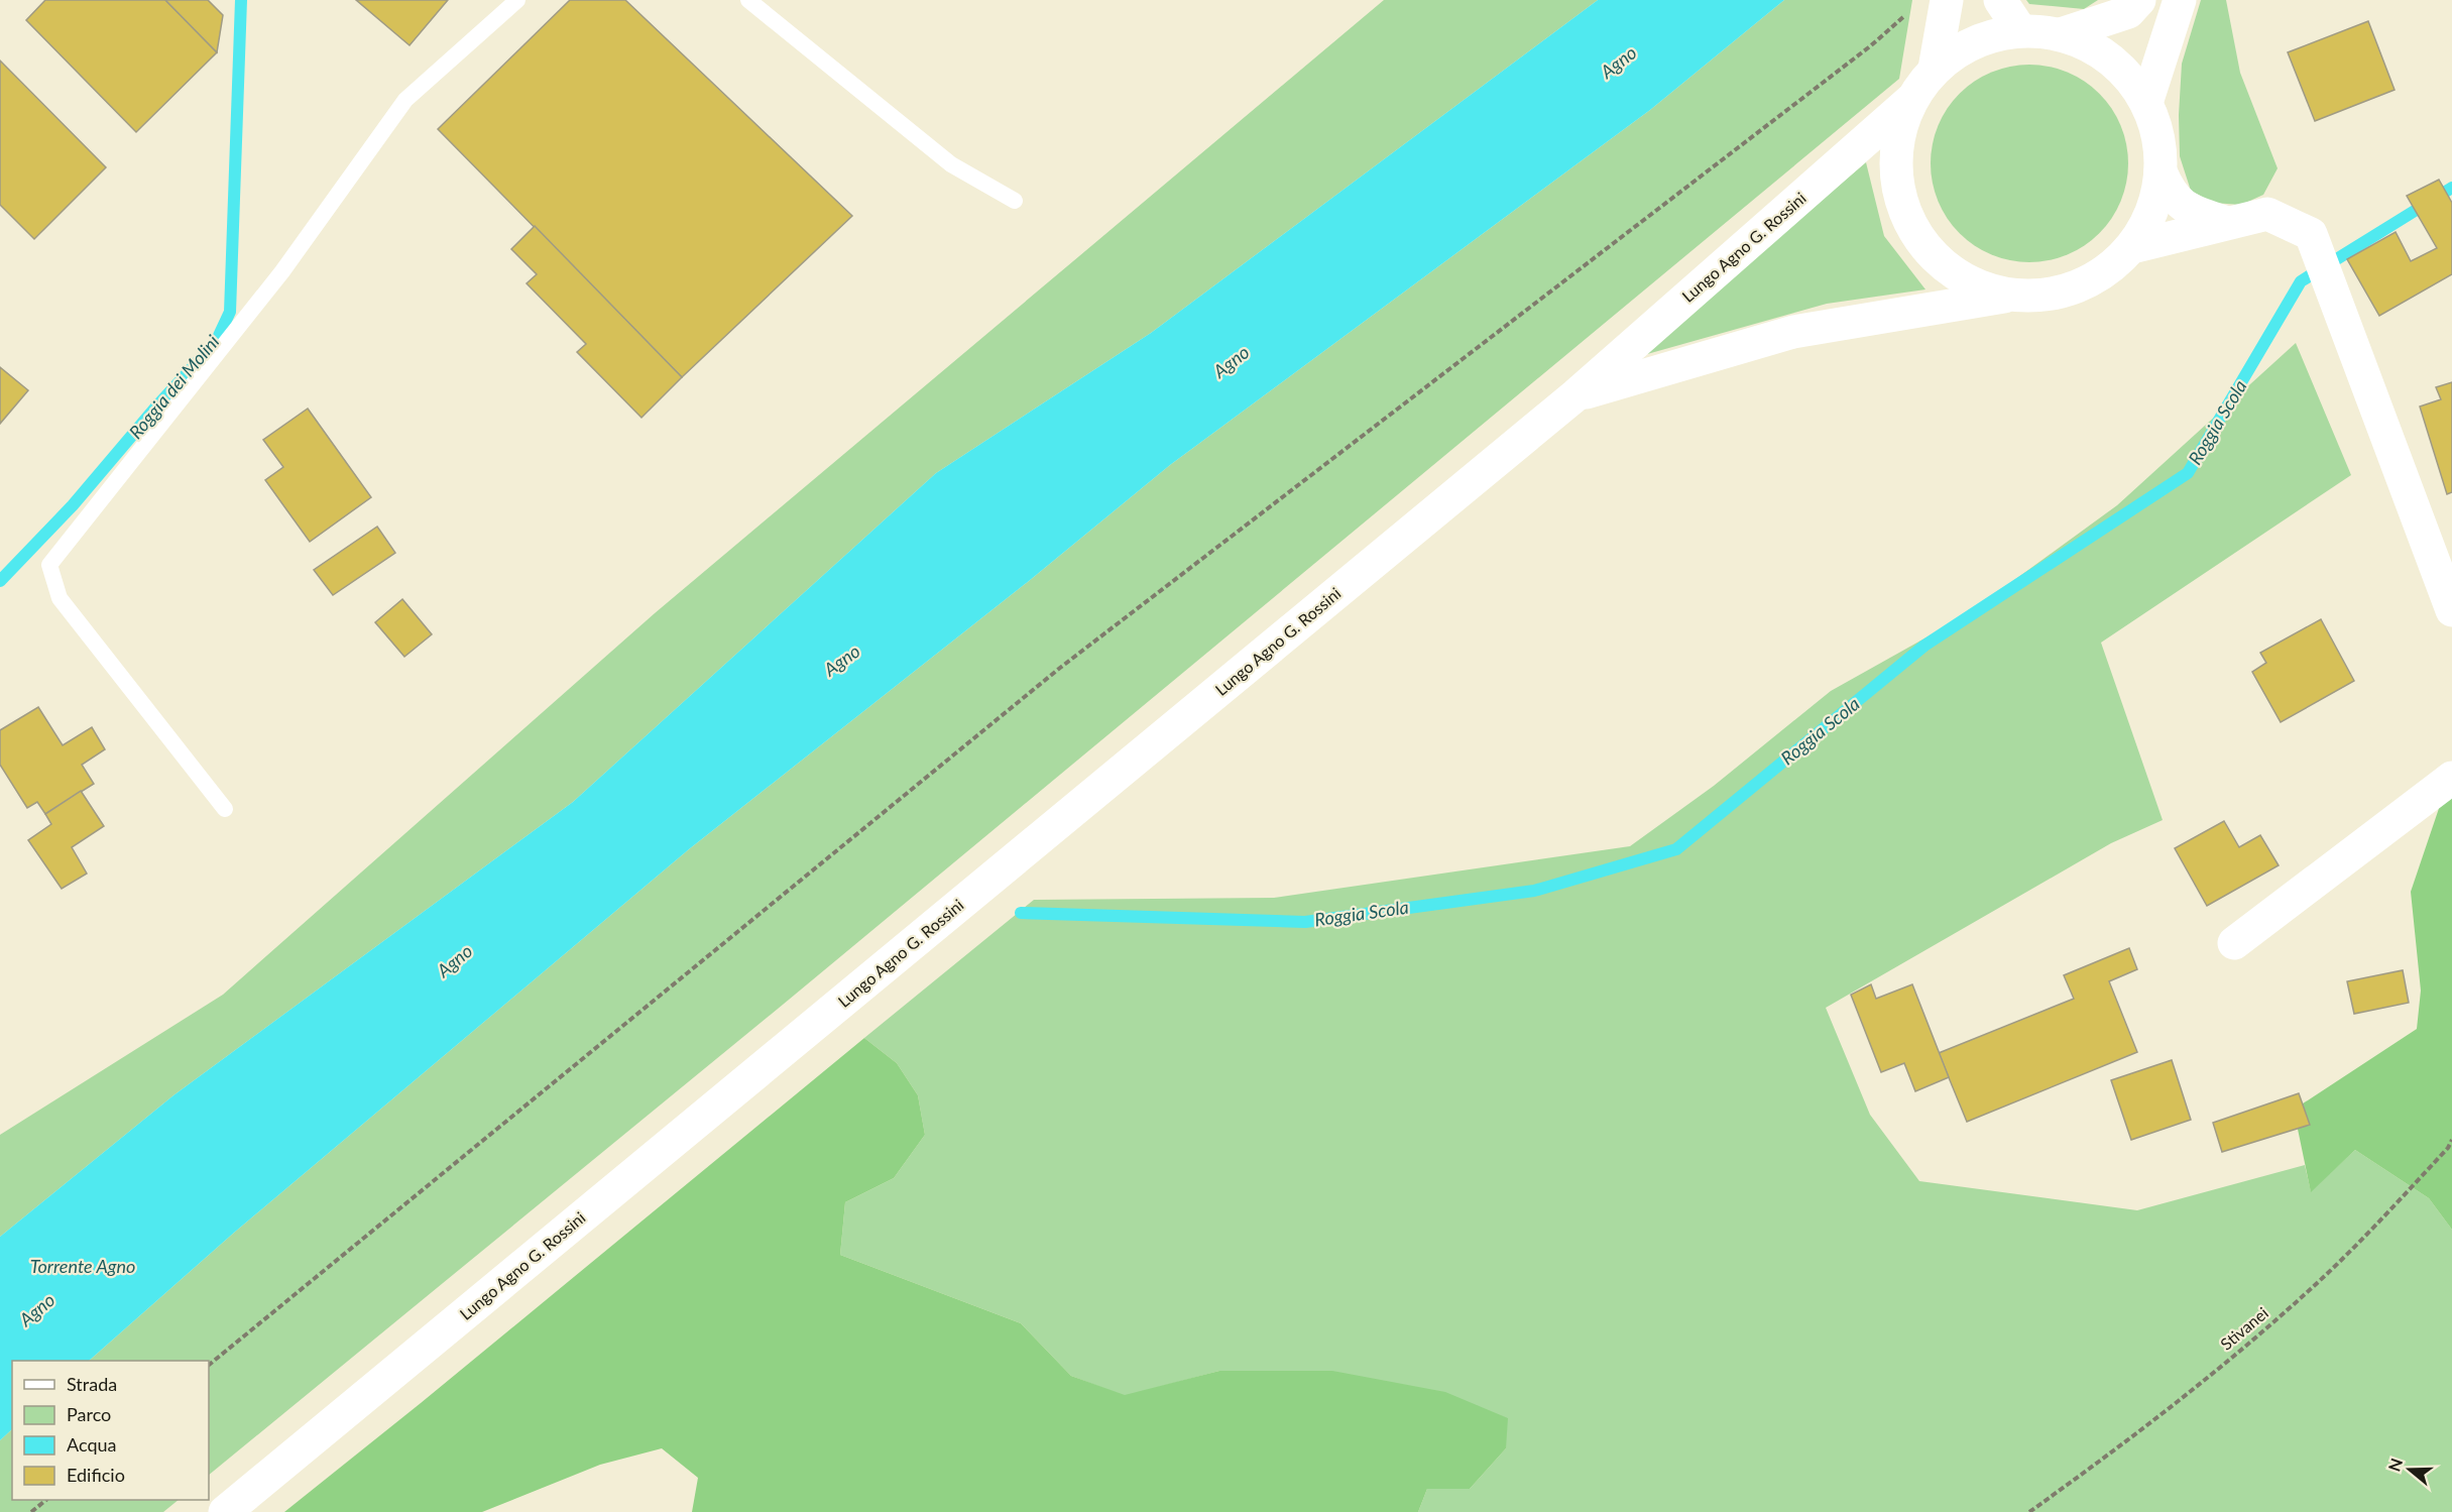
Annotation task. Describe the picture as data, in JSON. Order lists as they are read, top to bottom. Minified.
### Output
{"streets":{"main road":["Lungo Agno G. Rossini"],"path":["Stivanei"]},"water":["Agno","Roggia dei Molini","Roggia Scola","Torrente Agno"],"legend":["Strada","Parco","Acqua","Edificio"],"north":"left"}
